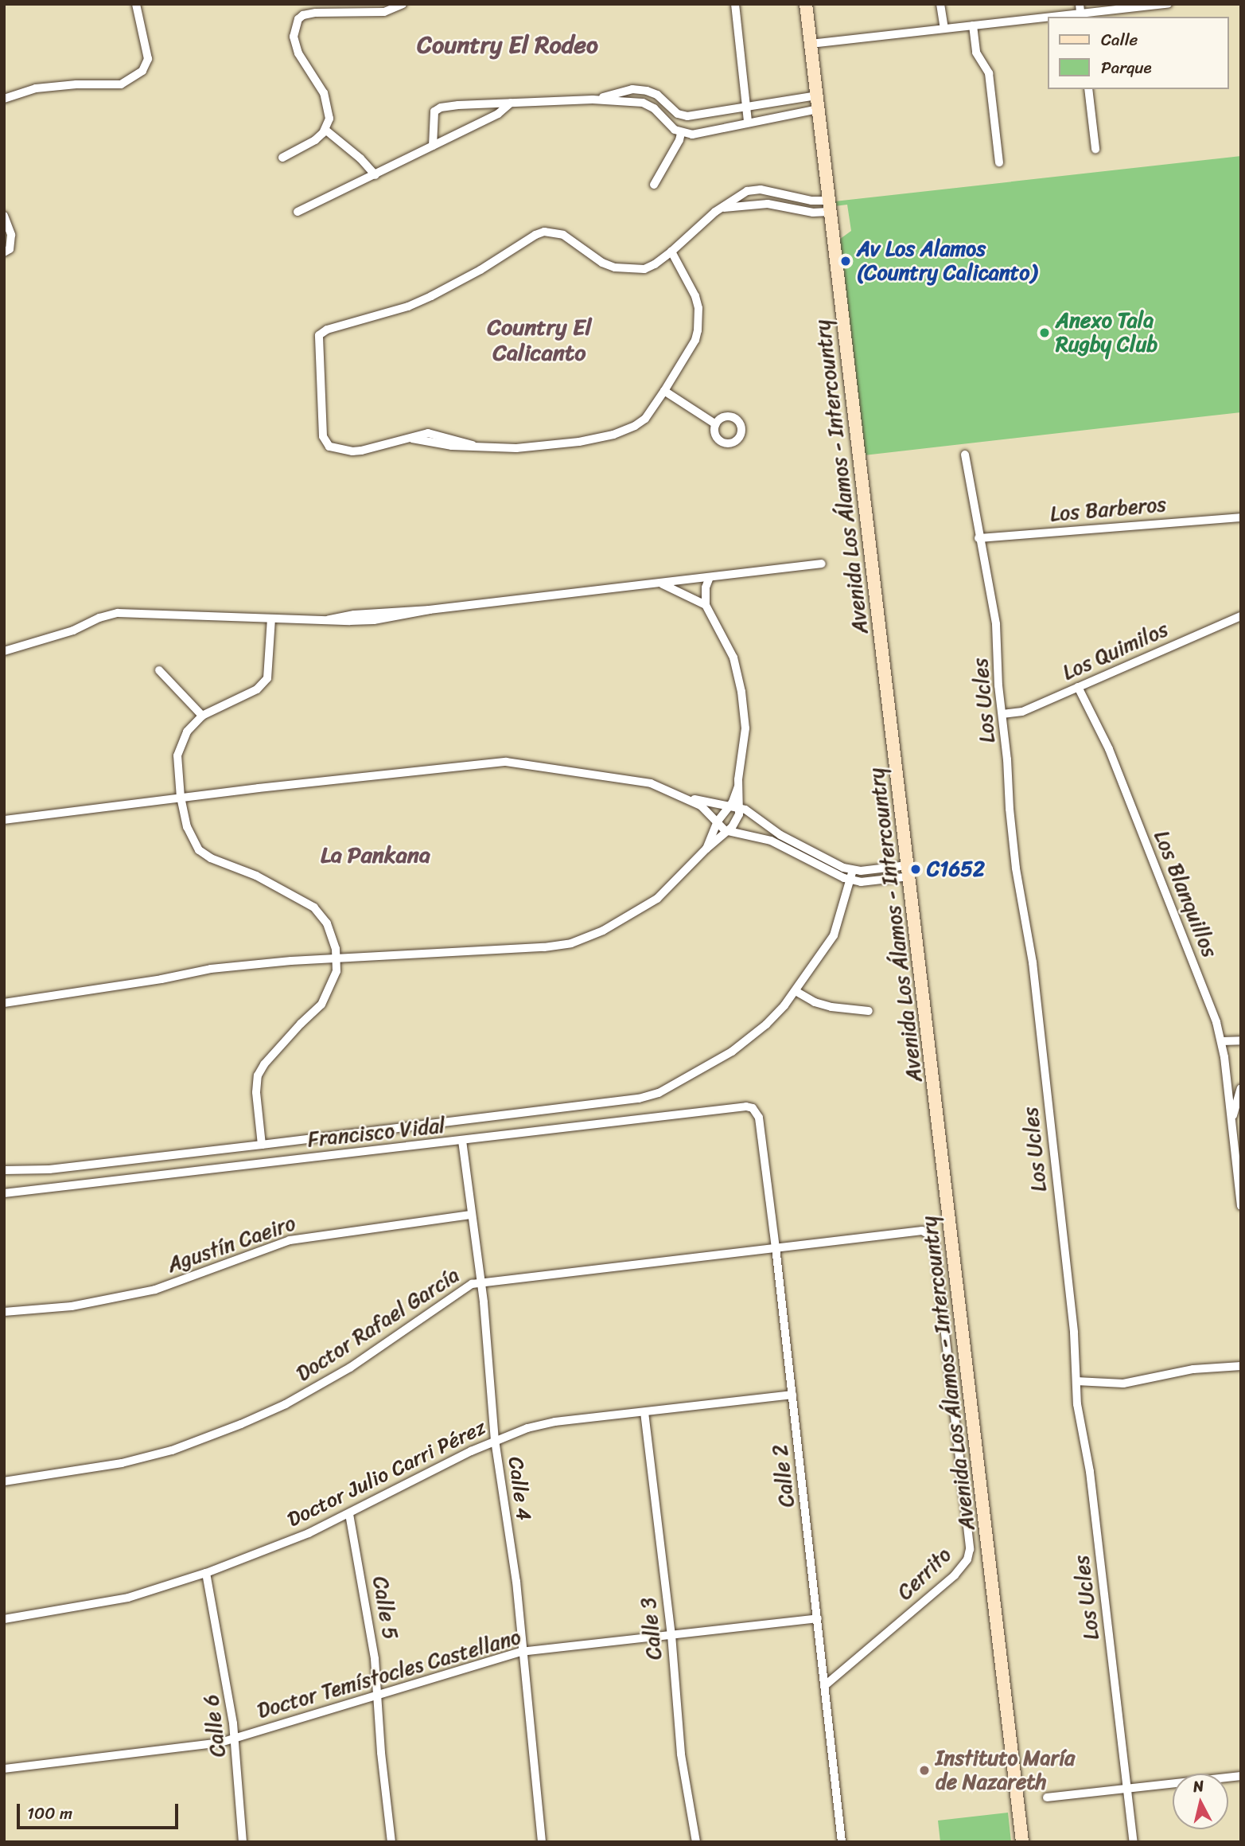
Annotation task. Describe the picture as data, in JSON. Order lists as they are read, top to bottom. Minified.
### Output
{"streets":{"main road":["Avenida Los Álamos - Intercountry"],"street":["Los Barberos","Los Quimilos","Los Ucles","Los Blanquillos","Francisco Vidal","Agustín Caeiro","Doctor Rafael García","Doctor Julio Carri Pérez","Calle 2","Calle 4","Cerrito","Calle 5","Calle 3","Doctor Temístocles Castellano","Calle 6"]},"crossings":[["Los Barberos","Los Ucles"],["Los Quimilos","Los Ucles"],["Los Quimilos","Los Blanquillos"],["Francisco Vidal","Calle 2"],["Francisco Vidal","Calle 4"],["Agustín Caeiro","Calle 4"],["Doctor Rafael García","Calle 2"],["Doctor Rafael García","Calle 4"],["Doctor Rafael García","Cerrito"],["Doctor Julio Carri Pérez","Calle 2"],["Doctor Julio Carri Pérez","Calle 4"],["Doctor Julio Carri Pérez","Calle 5"],["Doctor Julio Carri Pérez","Calle 3"],["Doctor Julio Carri Pérez","Calle 6"],["Calle 2","Cerrito"],["Calle 2","Doctor Temístocles Castellano"],["Calle 4","Doctor Temístocles Castellano"],["Calle 5","Doctor Temístocles Castellano"],["Calle 3","Doctor Temístocles Castellano"],["Doctor Temístocles Castellano","Calle 6"]],"districts":["Country El Rodeo","Country El Calicanto","La Pankana"],"places":["Av Los Alamos (Country Calicanto)","Anexo Tala Rugby Club","C1652","Instituto María de Nazareth"],"legend":["Calle","Parque"],"scale_bar":"100 m","north":"top"}
